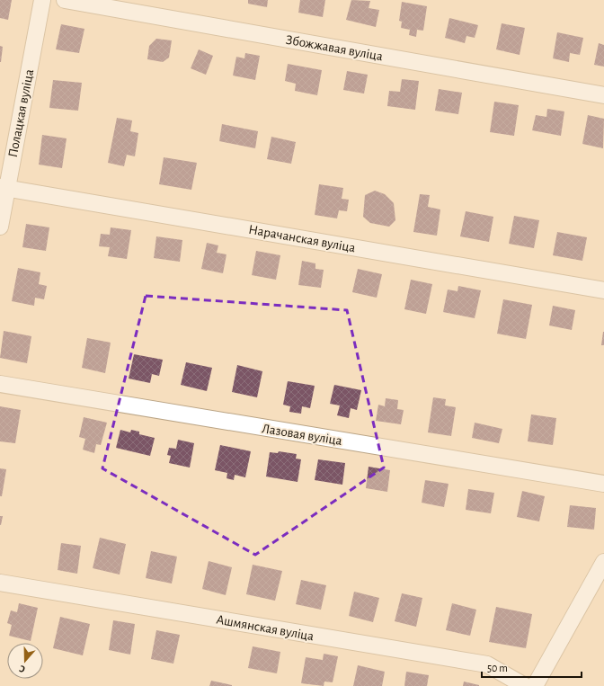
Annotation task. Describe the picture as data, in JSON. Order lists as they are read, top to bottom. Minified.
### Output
{"streets":{"street":["Збожжавая вуліца","Полацкая вуліца","Нарачанская вуліца","Лазовая вуліца","Ашмянская вуліца"]},"crossings":[["Полацкая вуліца","Нарачанская вуліца"]],"scale_bar":"50 m","north":"bottom"}
